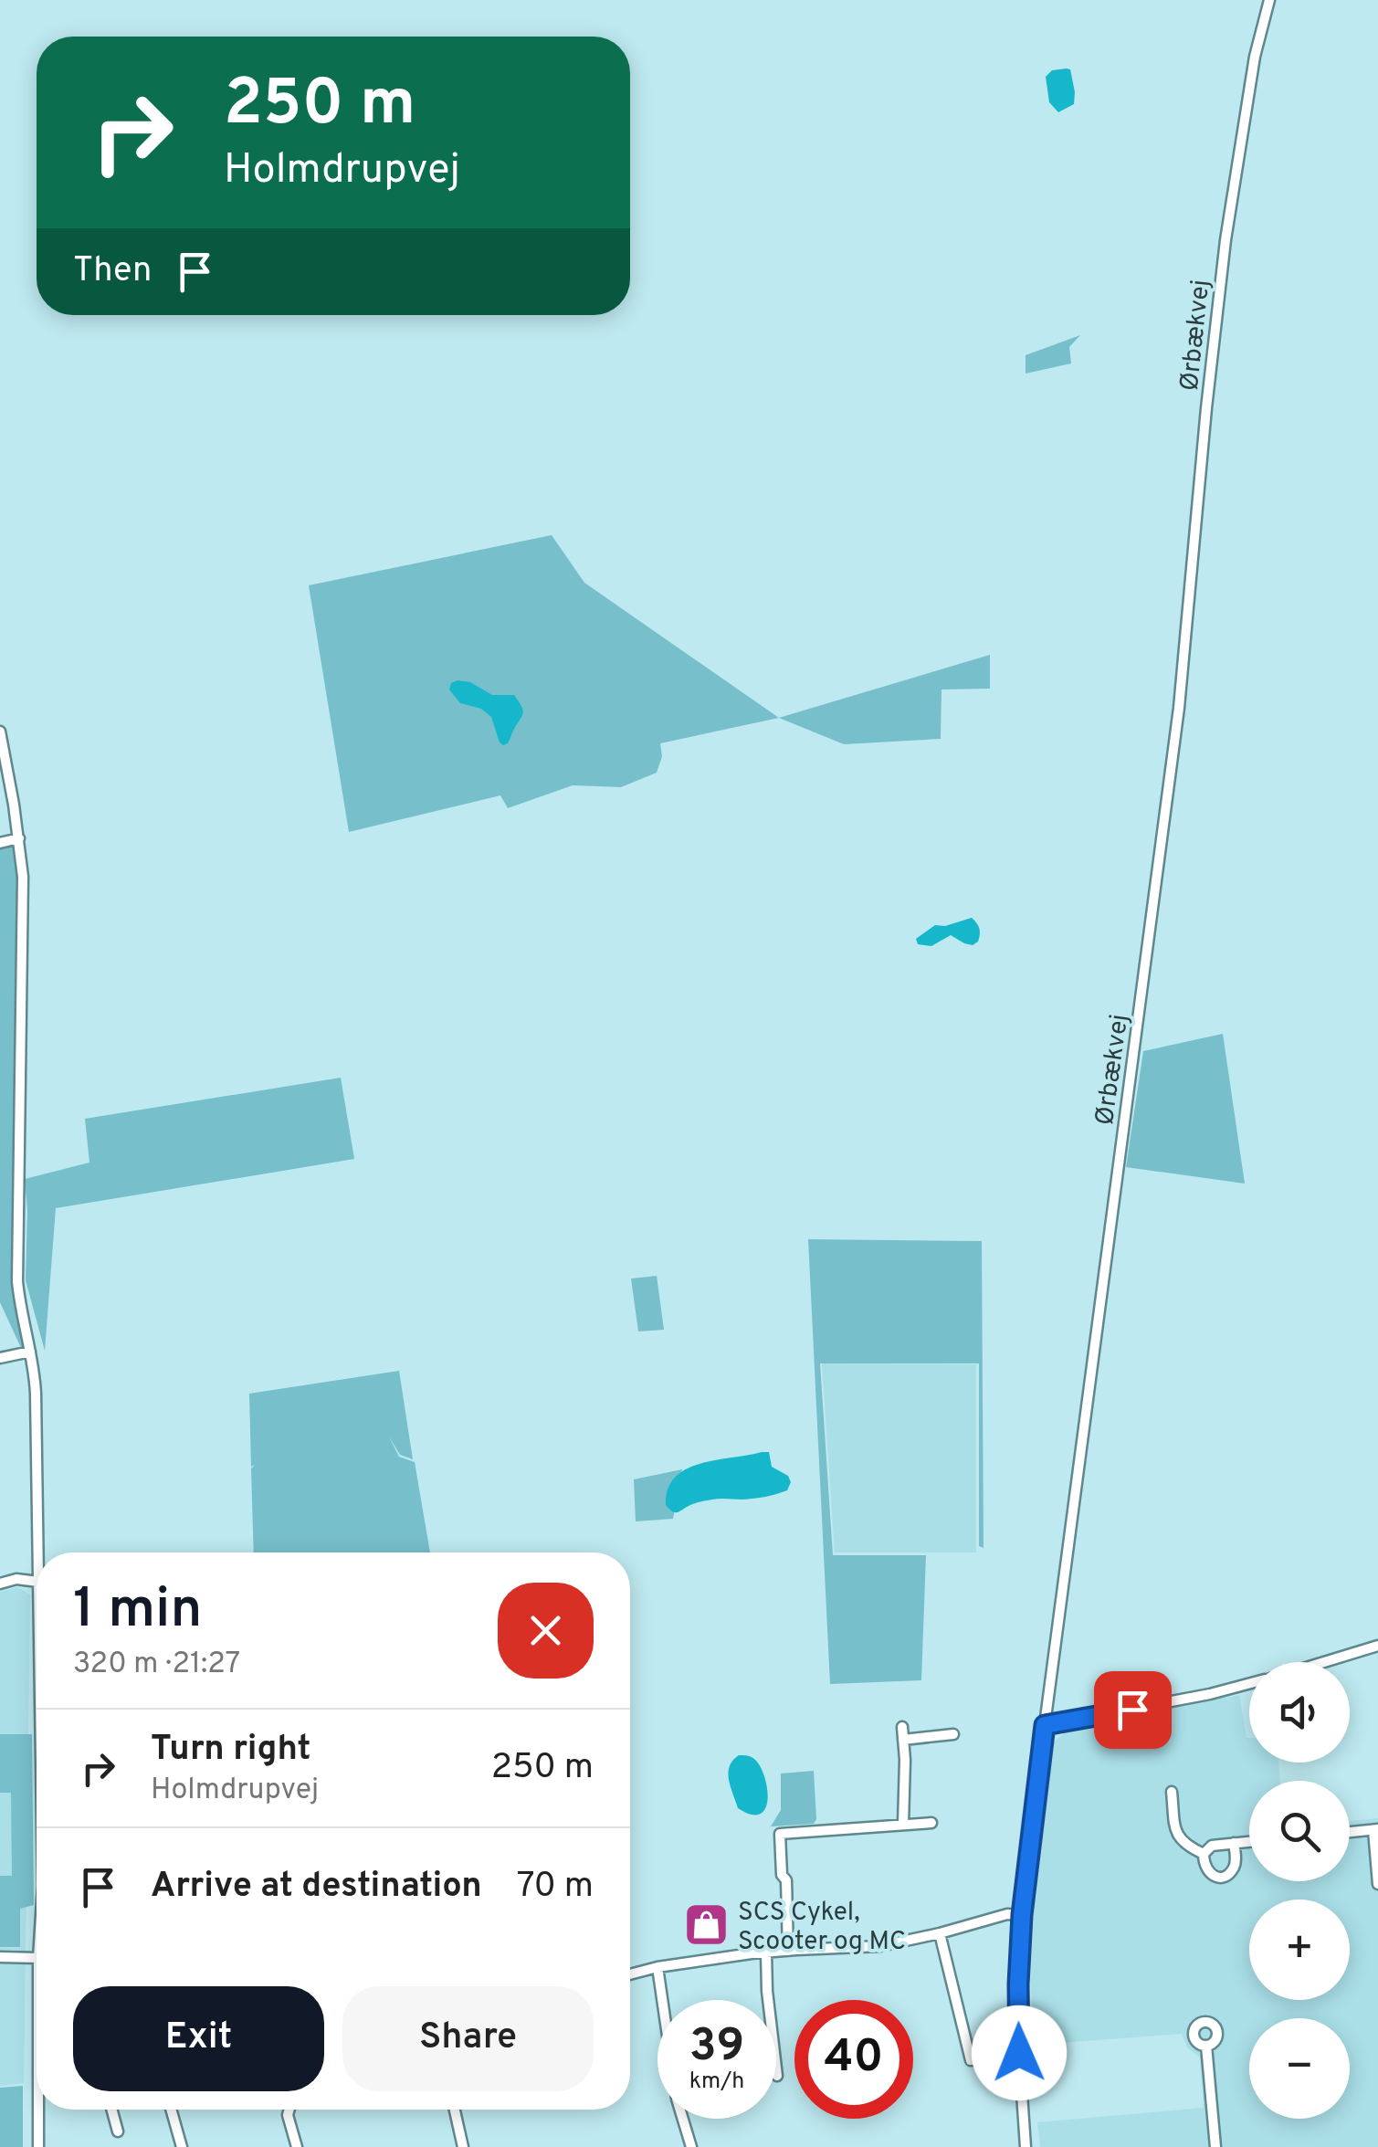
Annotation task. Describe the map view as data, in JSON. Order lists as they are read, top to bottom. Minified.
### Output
{"streets":{"street":["Ørbækvej"]},"places":{"shop":["SCS Cykel, Scooter og MC"]},"page":{"turn":["250 m","Holmdrupvej"],"then":"Then","heading":["1 min","320 m · 21:27"],"map_buttons":["+","−"],"list":[{"name":"Turn right","note":"Holmdrupvej","value":"250 m"},{"name":"Arrive at destination","value":"70 m"}],"buttons":["Exit","Share"],"speed":"39 km/h","limit":"40"}}
